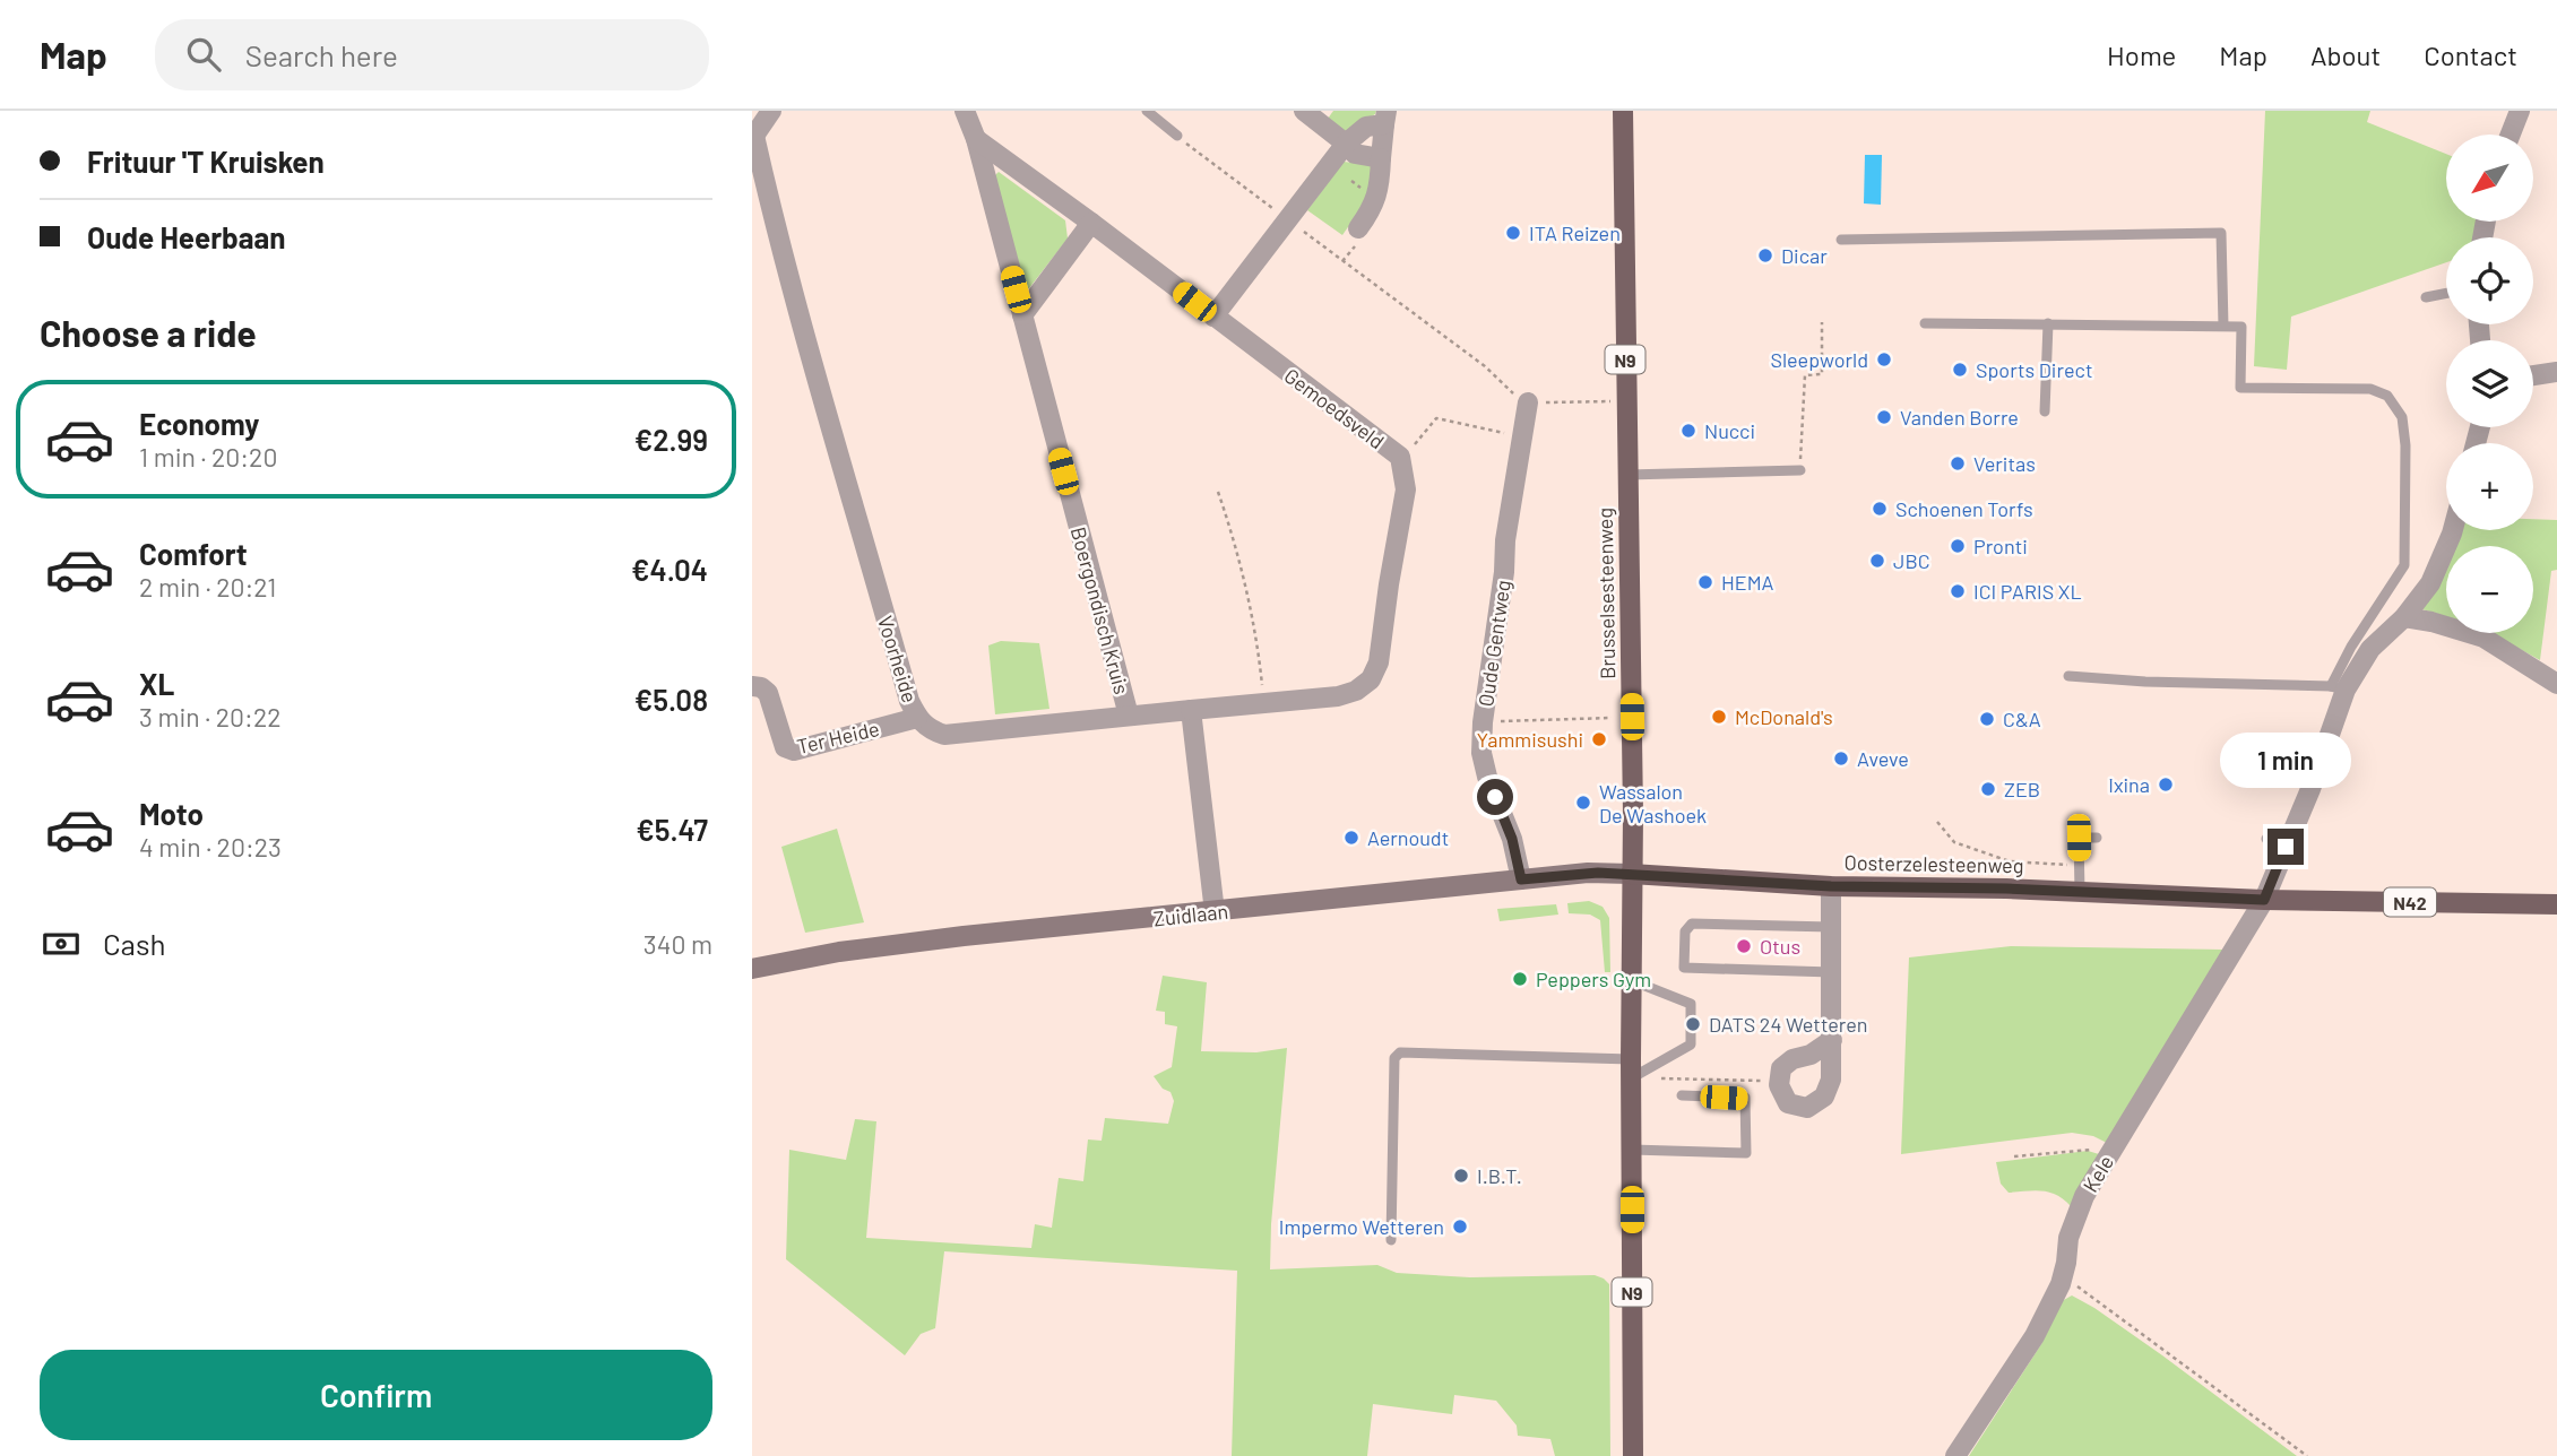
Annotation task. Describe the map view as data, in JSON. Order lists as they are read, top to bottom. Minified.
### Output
{"streets":{"main road":["N9","Brusselsesteenweg","Oosterzelesteenweg","N42","Zuidlaan"],"street":["Gemoedsveld","Boergondisch Kruis","Oude Gentweg","Voorheide","Ter Heide","Kele"]},"crossings":[["Gemoedsveld","Boergondisch Kruis"],["Gemoedsveld","Voorheide"],["Brusselsesteenweg","Oosterzelesteenweg"],["Brusselsesteenweg","Zuidlaan"],["Boergondisch Kruis","Voorheide"],["Oude Gentweg","Zuidlaan"],["Voorheide","Ter Heide"],["Oosterzelesteenweg","Zuidlaan"],["Oosterzelesteenweg","Kele"]],"places":["ITA Reizen","Dicar","Sleepworld","Sports Direct","Vanden Borre","Nucci","Veritas","Schoenen Torfs","Pronti","JBC","HEMA","ICI PARIS XL","McDonald's","C&A","Yammisushi","Aveve","Ixina","ZEB","Wassalon De Washoek","Aernoudt","Otus","Peppers Gym","DATS 24 Wetteren","I.B.T.","Impermo Wetteren"],"north":"bottom left","page":{"header":"Map","search":"Search here","nav":["Home","Map","About","Contact"],"banner":["Frituur 'T Kruisken","Oude Heerbaan"],"map_buttons":["+","−"],"heading":"Choose a ride","list":[{"name":"Economy","note":"1 min · 20:20","value":"€2.99"},{"name":"Comfort","note":"2 min · 20:21","value":"€4.04"},{"name":"XL","note":"3 min · 20:22","value":"€5.08"},{"name":"Moto","note":"4 min · 20:23","value":"€5.47"}],"bubble":"1 min","pay":["Cash","340 m"],"buttons":"Confirm"}}
